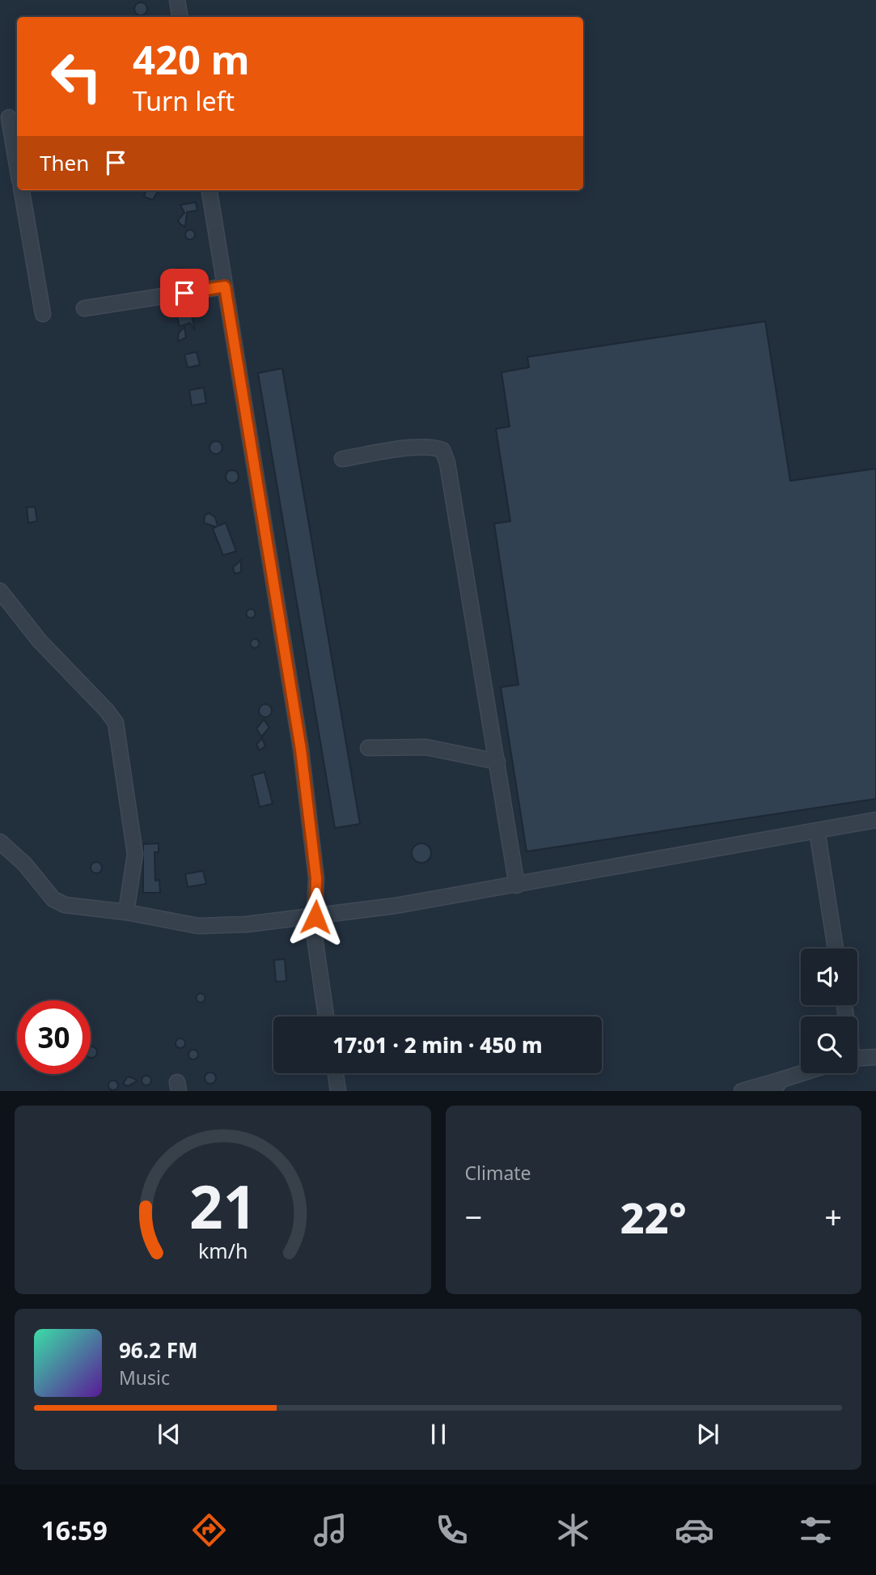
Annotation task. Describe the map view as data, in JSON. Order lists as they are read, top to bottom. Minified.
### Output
{"page":{"turn":["420 m","Turn left"],"then":"Then","limit":"30","trip":"17:01 · 2 min · 450 m","tile":"Climate","heat":["−","22°","+"],"song":["96.2 FM","Music"],"tabs":"16:59","gauge":["21","km/h"]}}
